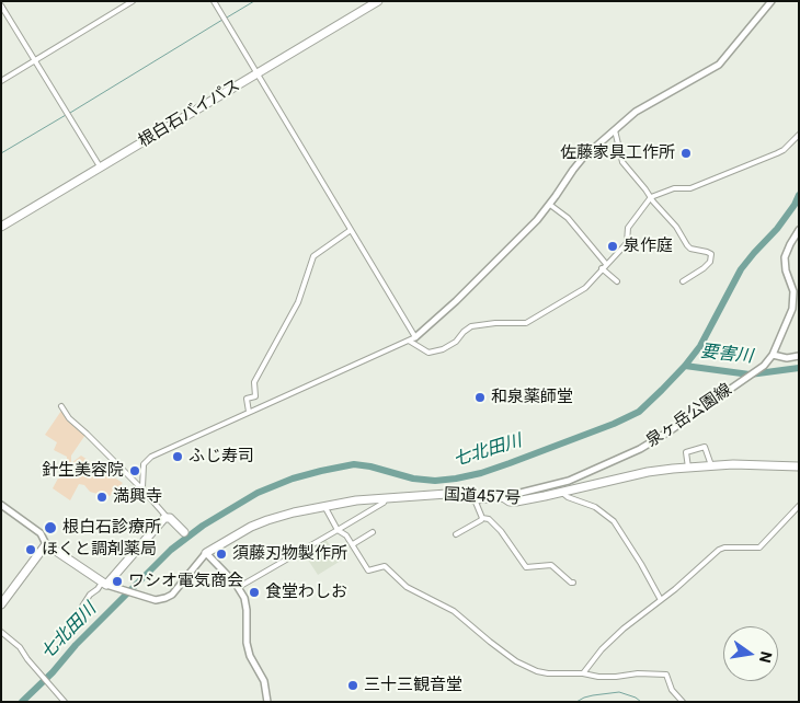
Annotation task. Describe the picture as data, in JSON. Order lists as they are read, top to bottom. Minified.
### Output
{"streets":{"highway":["根白石バイパス","国道457号"],"street":["泉ヶ岳公園線"]},"crossings":[["泉ヶ岳公園線","国道457号"]],"water":["要害川","七北田川"],"places":["佐藤家具工作所","泉作庭","和泉薬師堂","ふじ寿司","針生美容院","満興寺","根白石診療所","ほくと調剤薬局","須藤刃物製作所","ワシオ電気商会","食堂わしお","三十三観音堂"],"north":"right"}
